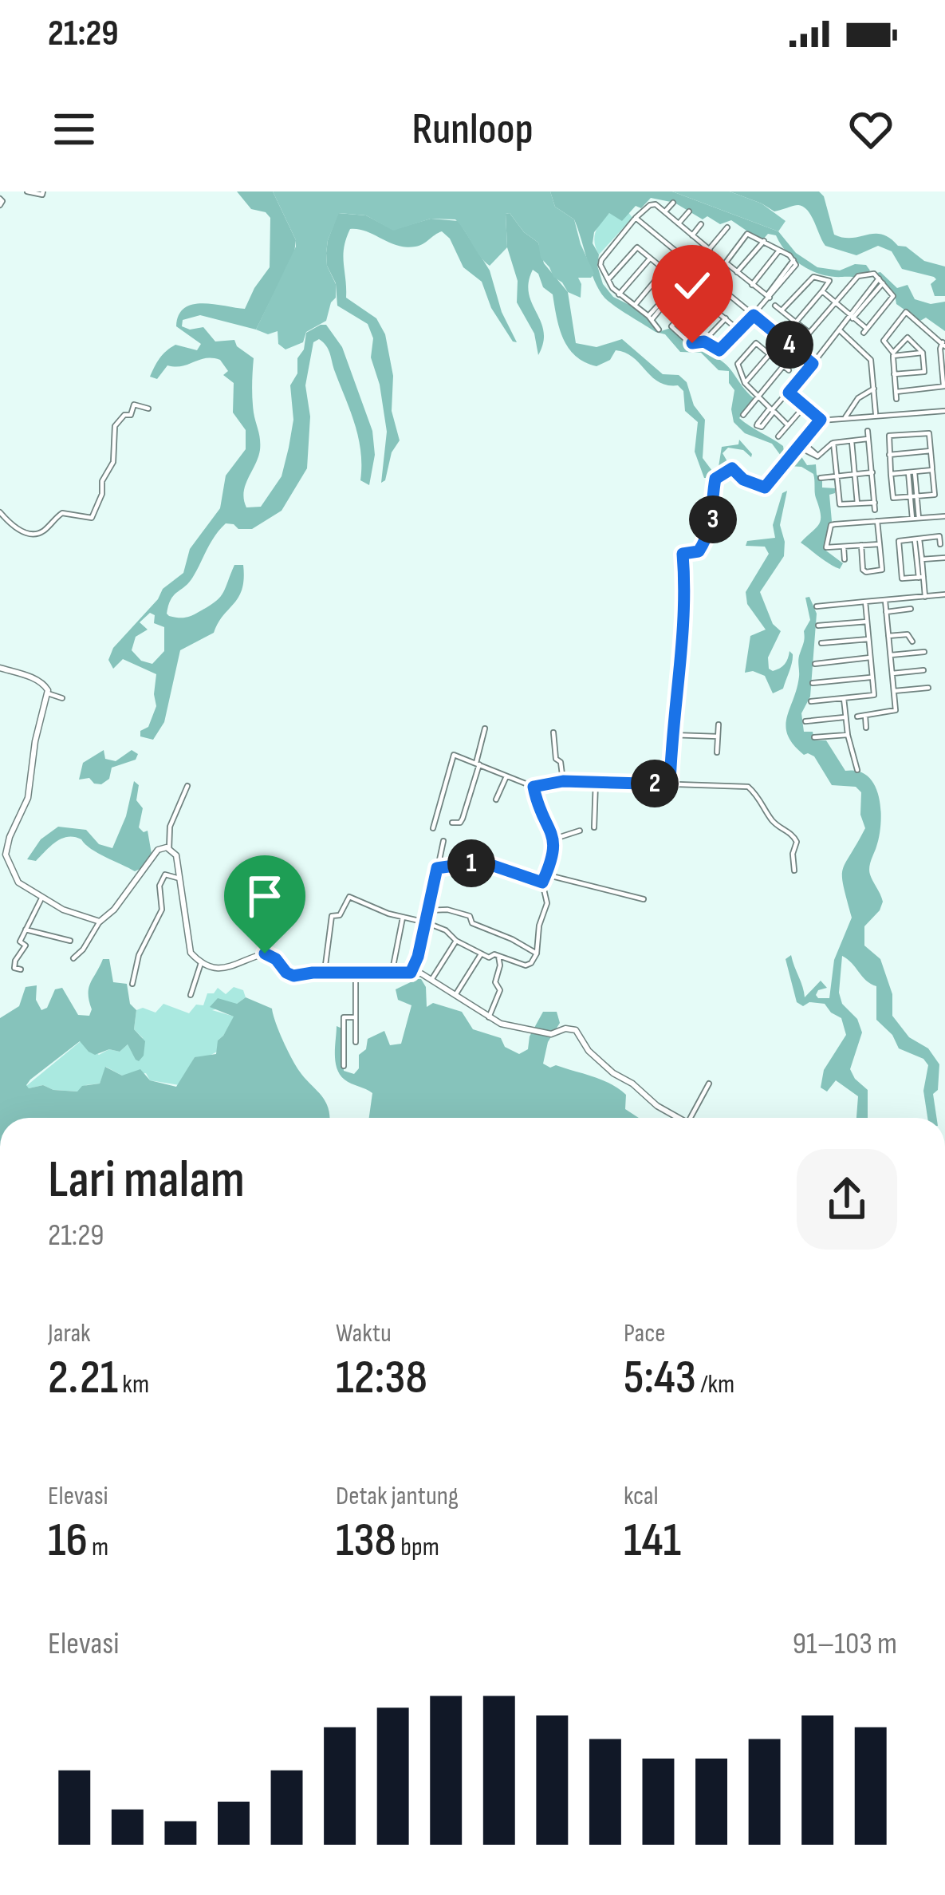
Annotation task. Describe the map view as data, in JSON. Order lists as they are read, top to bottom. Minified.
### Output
{"page":{"status":"21:29","header":"Runloop","pins":["4","3","2","1"],"heading":["Lari malam","21:29"],"stats":[["Jarak","2.21 km"],["Waktu","12:38"],["Pace","5:43 /km"],["Elevasi","16 m"],["Detak jantung","138 bpm"],["kcal","141"]],"chart":["Elevasi","91–103 m"]}}
